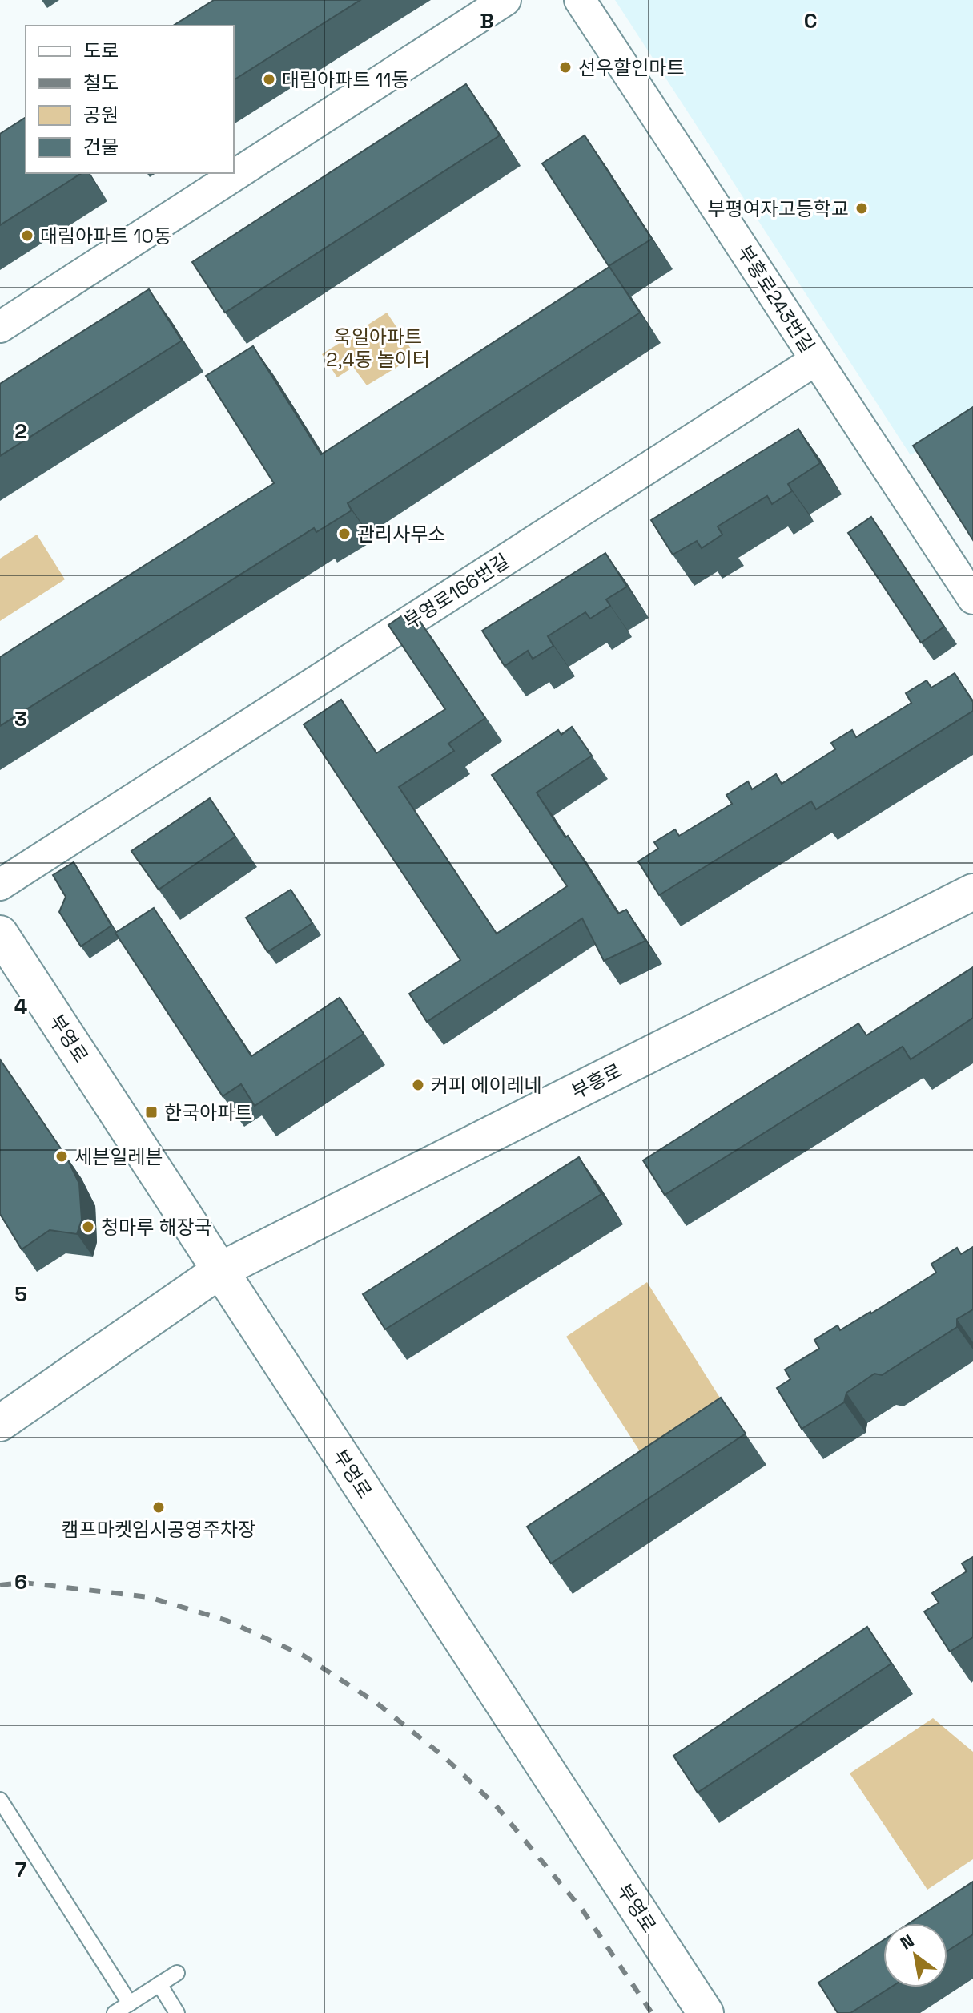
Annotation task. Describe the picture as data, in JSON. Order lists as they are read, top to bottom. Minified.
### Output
{"streets":{"street":["부흥로243번길","부영로166번길","부영로","부흥로"]},"crossings":[["부흥로243번길","부영로166번길"],["부영로","부흥로"]],"parks":["욱일아파트 2,4동 놀이터"],"places":{"other":["선우할인마트","대림아파트 11동","부평여자고등학교","대림아파트 10동","관리사무소","커피 에이레네","세븐일레븐","청마루 해장국","캠프마켓임시공영주차장"],"transit":["한국아파트"]},"legend":["도로","철도","공원","건물"],"north":"top left","grid":{"columns":["B","C"],"rows":["2","3","4","5","6","7"]}}
